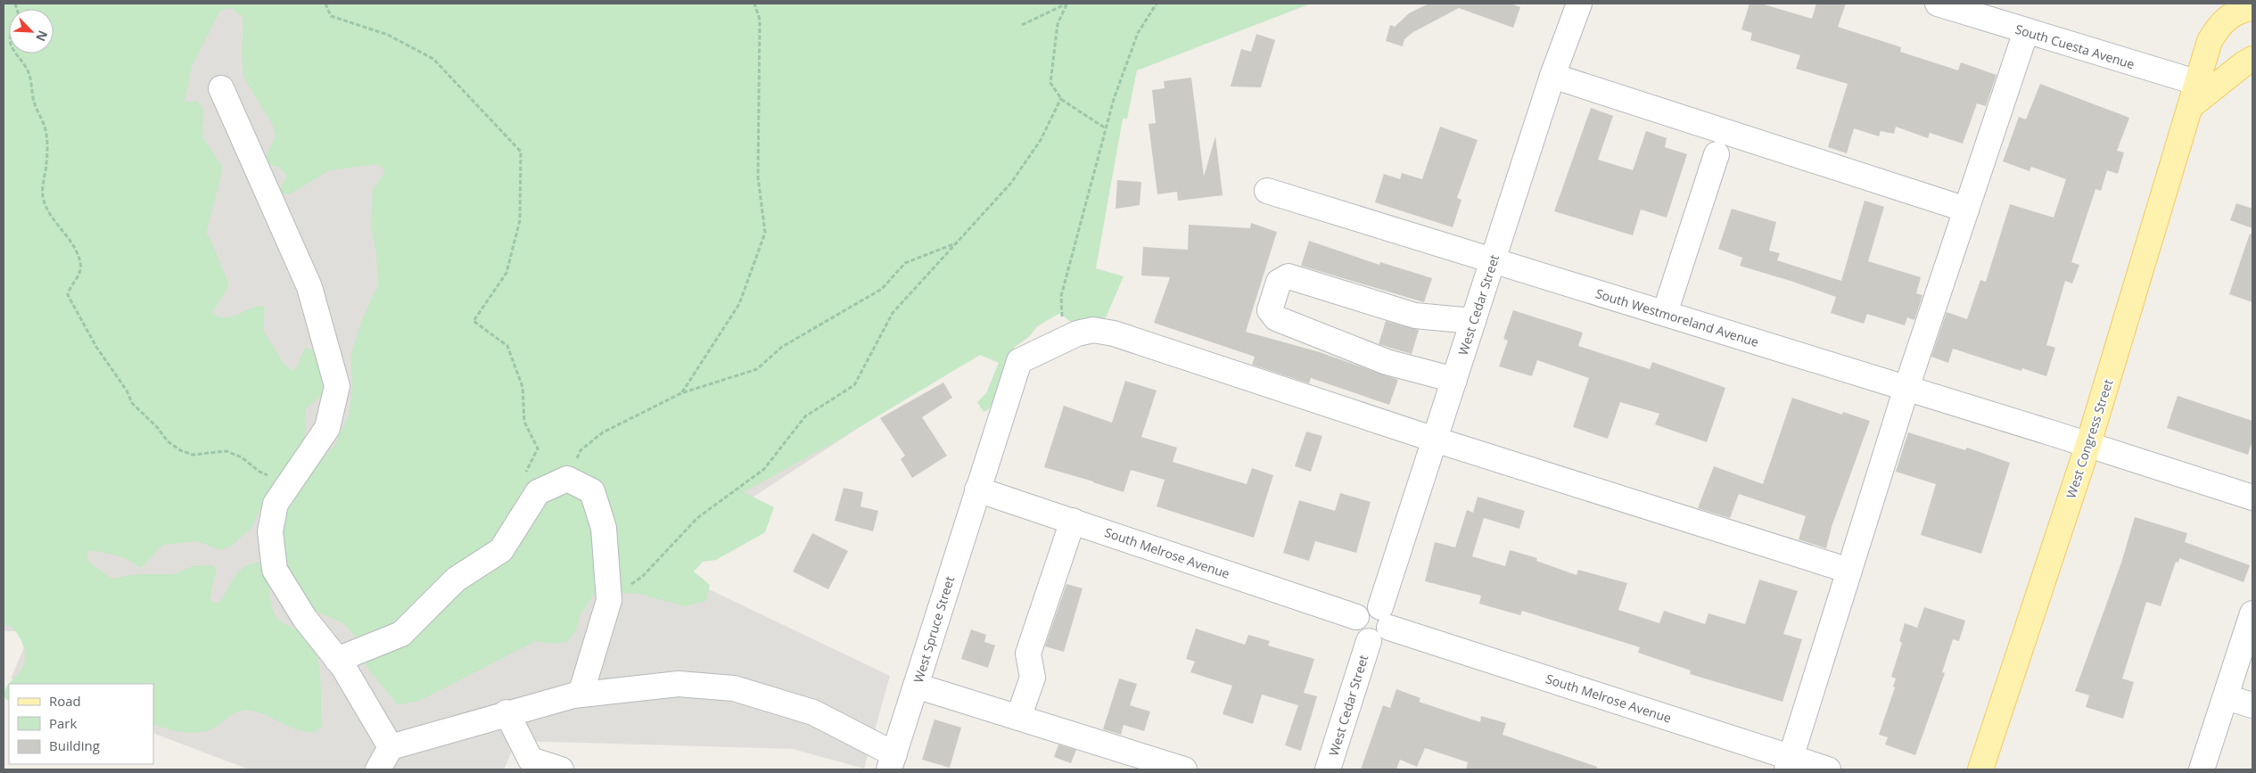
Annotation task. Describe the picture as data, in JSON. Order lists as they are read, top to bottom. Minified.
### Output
{"streets":{"main road":["West Congress Street"],"street":["South Cuesta Avenue","West Cedar Street","South Westmoreland Avenue","South Melrose Avenue","West Spruce Street"]},"crossings":[["South Cuesta Avenue","West Congress Street"],["West Cedar Street","South Westmoreland Avenue"],["West Cedar Street","South Melrose Avenue"],["West Cedar Street","West Spruce Street"],["South Westmoreland Avenue","West Congress Street"],["South Melrose Avenue","West Spruce Street"]],"legend":["Road","Park","Building"],"north":"bottom right"}
